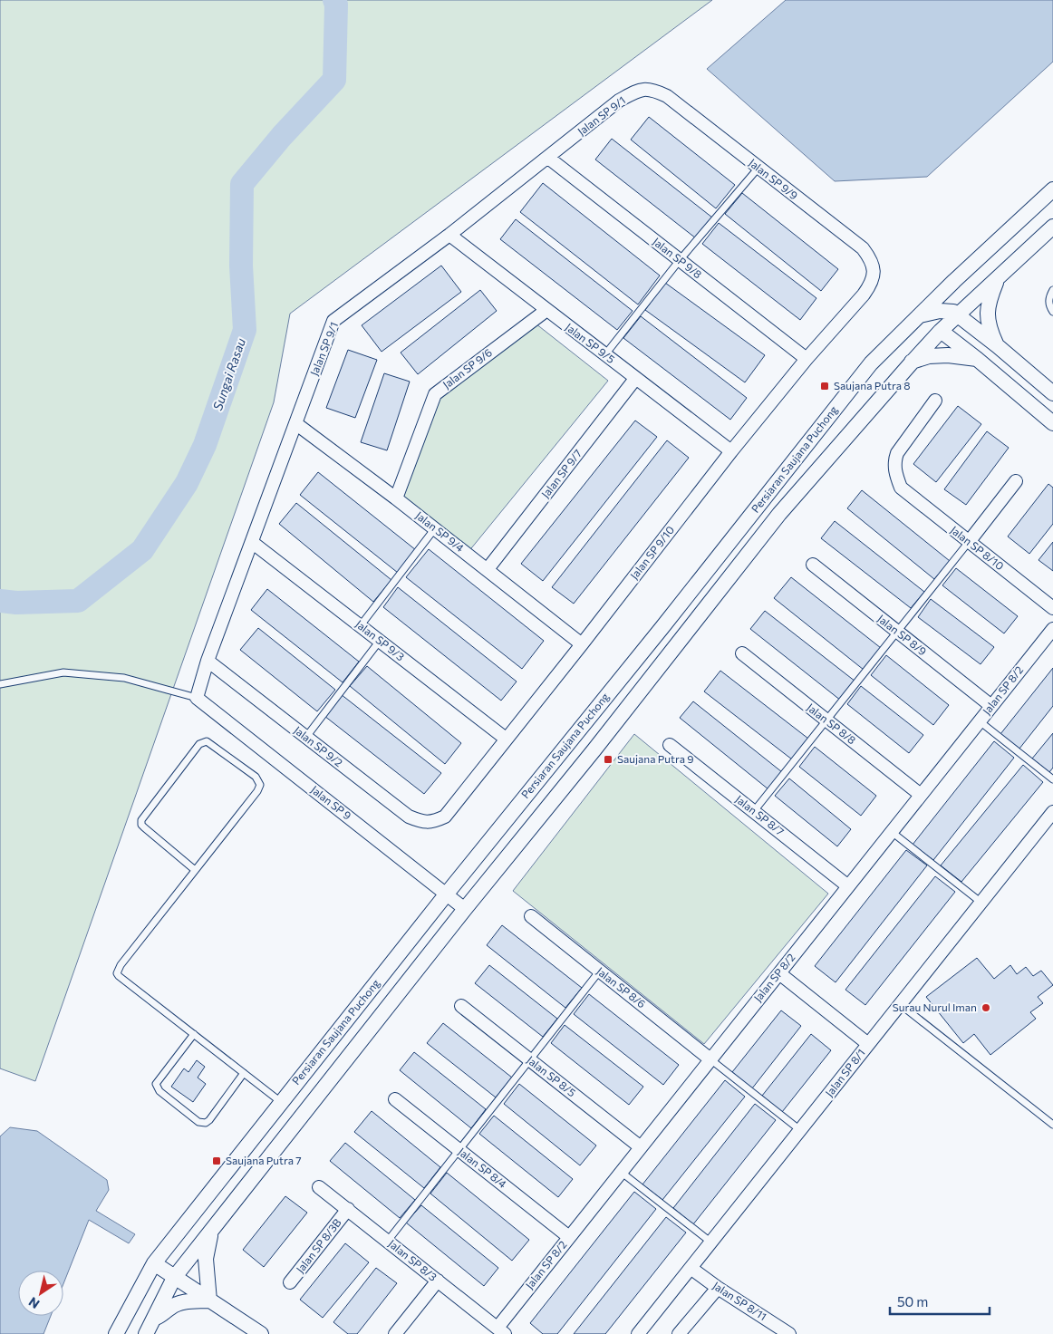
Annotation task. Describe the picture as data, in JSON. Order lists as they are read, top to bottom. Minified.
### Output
{"streets":{"street":["Jalan SP 9/1","Jalan SP 9/9","Jalan SP 9/8","Jalan SP 9/5","Jalan SP 9/6","Persiaran Saujana Puchong","Jalan SP 9/7","Jalan SP 9/4","Jalan SP 8/10","Jalan SP 9/10","Jalan SP 8/9","Jalan SP 9/3","Jalan SP 8/2","Jalan SP 8/8","Jalan SP 9/2","Jalan SP 9","Jalan SP 8/7","Jalan SP 8/6","Jalan SP 8/1","Jalan SP 8/5","Jalan SP 8/4","Jalan SP 8/3B","Jalan SP 8/3","Jalan SP 8/11"]},"crossings":[["Jalan SP 9/1","Jalan SP 9/9"],["Jalan SP 9/1","Jalan SP 9/8"],["Jalan SP 9/1","Jalan SP 9/5"],["Jalan SP 9/1","Jalan SP 9/4"],["Jalan SP 9/1","Jalan SP 9/3"],["Jalan SP 9/1","Jalan SP 9/2"],["Jalan SP 9/1","Jalan SP 9"],["Jalan SP 9/9","Jalan SP 9/10"],["Jalan SP 9/8","Jalan SP 9/10"],["Jalan SP 9/5","Jalan SP 9/6"],["Jalan SP 9/5","Jalan SP 9/7"],["Jalan SP 9/5","Jalan SP 9/10"],["Jalan SP 9/6","Jalan SP 9/4"],["Persiaran Saujana Puchong","Jalan SP 9"],["Jalan SP 9/7","Jalan SP 9/4"],["Jalan SP 9/4","Jalan SP 9/10"],["Jalan SP 9/10","Jalan SP 9/3"],["Jalan SP 9/10","Jalan SP 9/2"],["Jalan SP 8/9","Jalan SP 8/2"],["Jalan SP 8/2","Jalan SP 8/8"],["Jalan SP 8/2","Jalan SP 8/7"],["Jalan SP 8/2","Jalan SP 8/6"],["Jalan SP 8/2","Jalan SP 8/5"],["Jalan SP 8/2","Jalan SP 8/4"],["Jalan SP 8/2","Jalan SP 8/3"],["Jalan SP 8/1","Jalan SP 8/11"],["Jalan SP 8/3B","Jalan SP 8/3"]],"water":["Sungai Rasau"],"places":{"transit":["Saujana Putra 8","Saujana Putra 9","Saujana Putra 7"],"other":["Surau Nurul Iman"]},"scale_bar":"50 m","north":"bottom left"}
